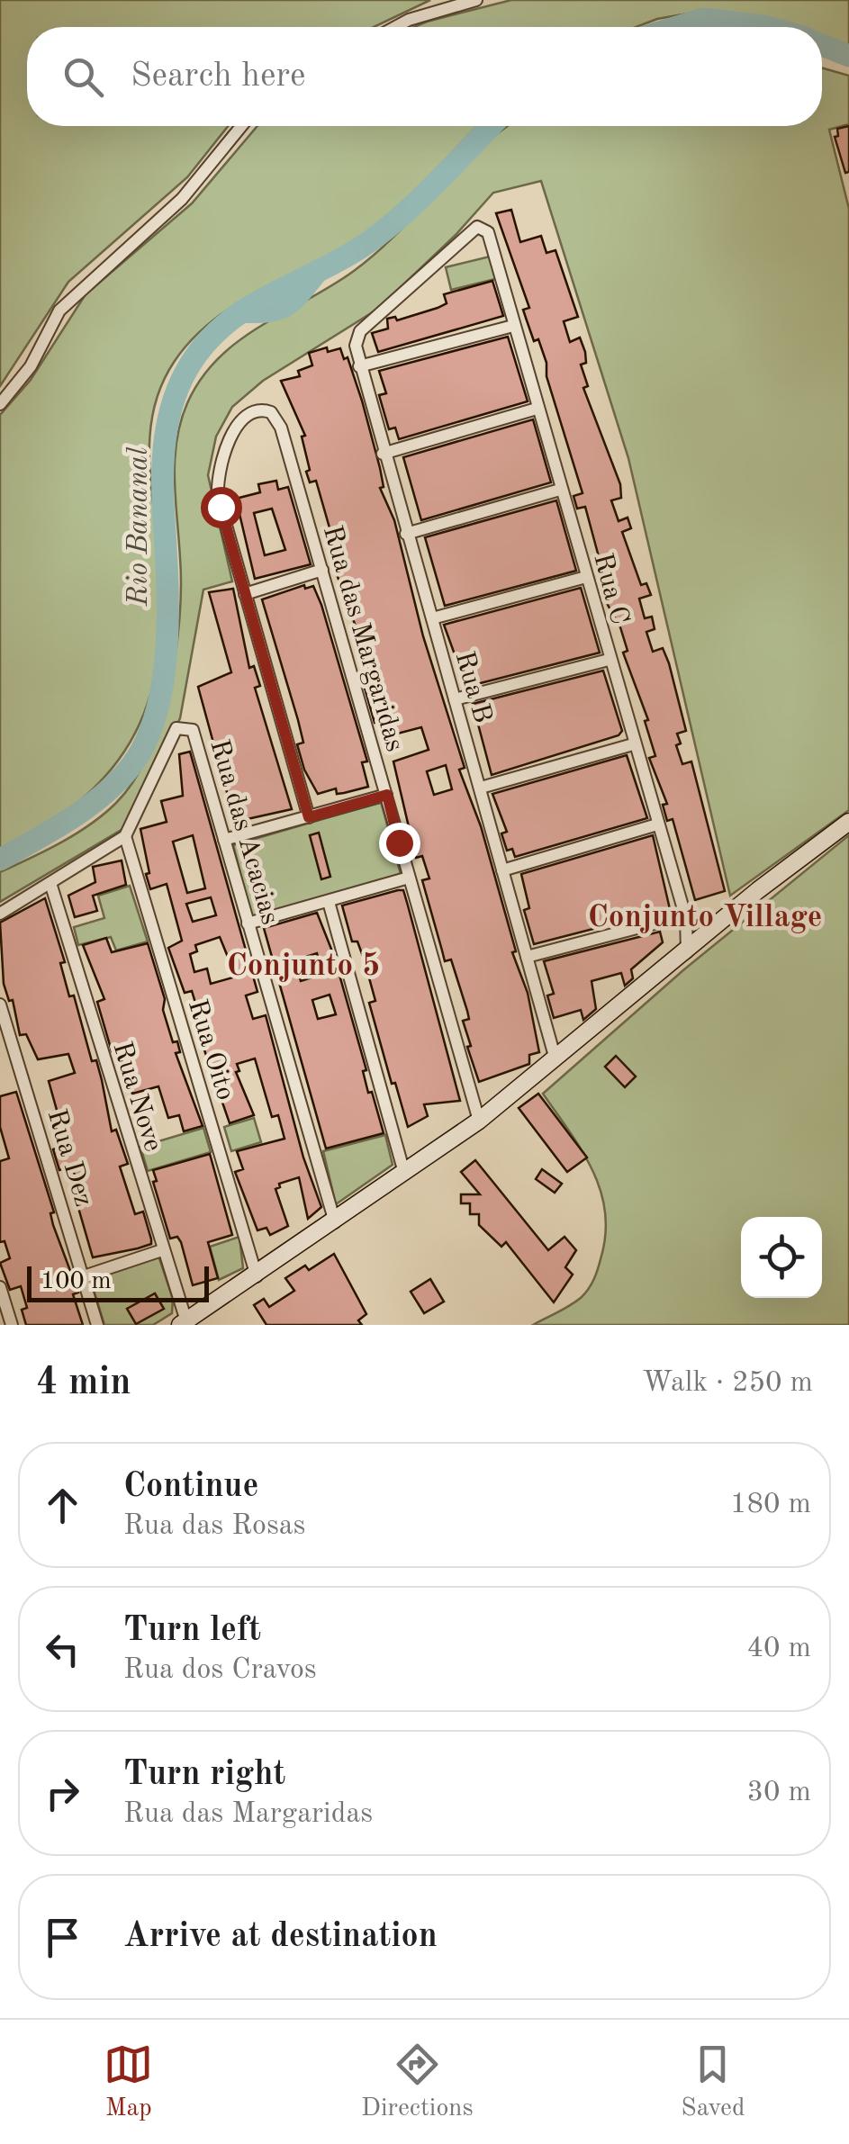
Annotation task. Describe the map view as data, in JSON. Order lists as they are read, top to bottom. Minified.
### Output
{"streets":{"street":["Rua C","Rua das Margaridas","Rua B","Rua das Acacias","Rua Oito","Rua Nove","Rua Dez"]},"crossings":[["Rua C","Rua B"],["Rua das Acacias","Rua Oito"]],"districts":["Conjunto Village","Conjunto 5"],"water":["Rio Bananal"],"scale_bar":"100 m","page":{"search":"Search here","scale":"100 m","heading":["4 min","Walk · 250 m"],"list":[["Continue","Rua das Rosas","180 m"],["Turn left","Rua dos Cravos","40 m"],["Turn right","Rua das Margaridas","30 m"],"Arrive at destination"],"nav":["Map","Directions","Saved"]}}
